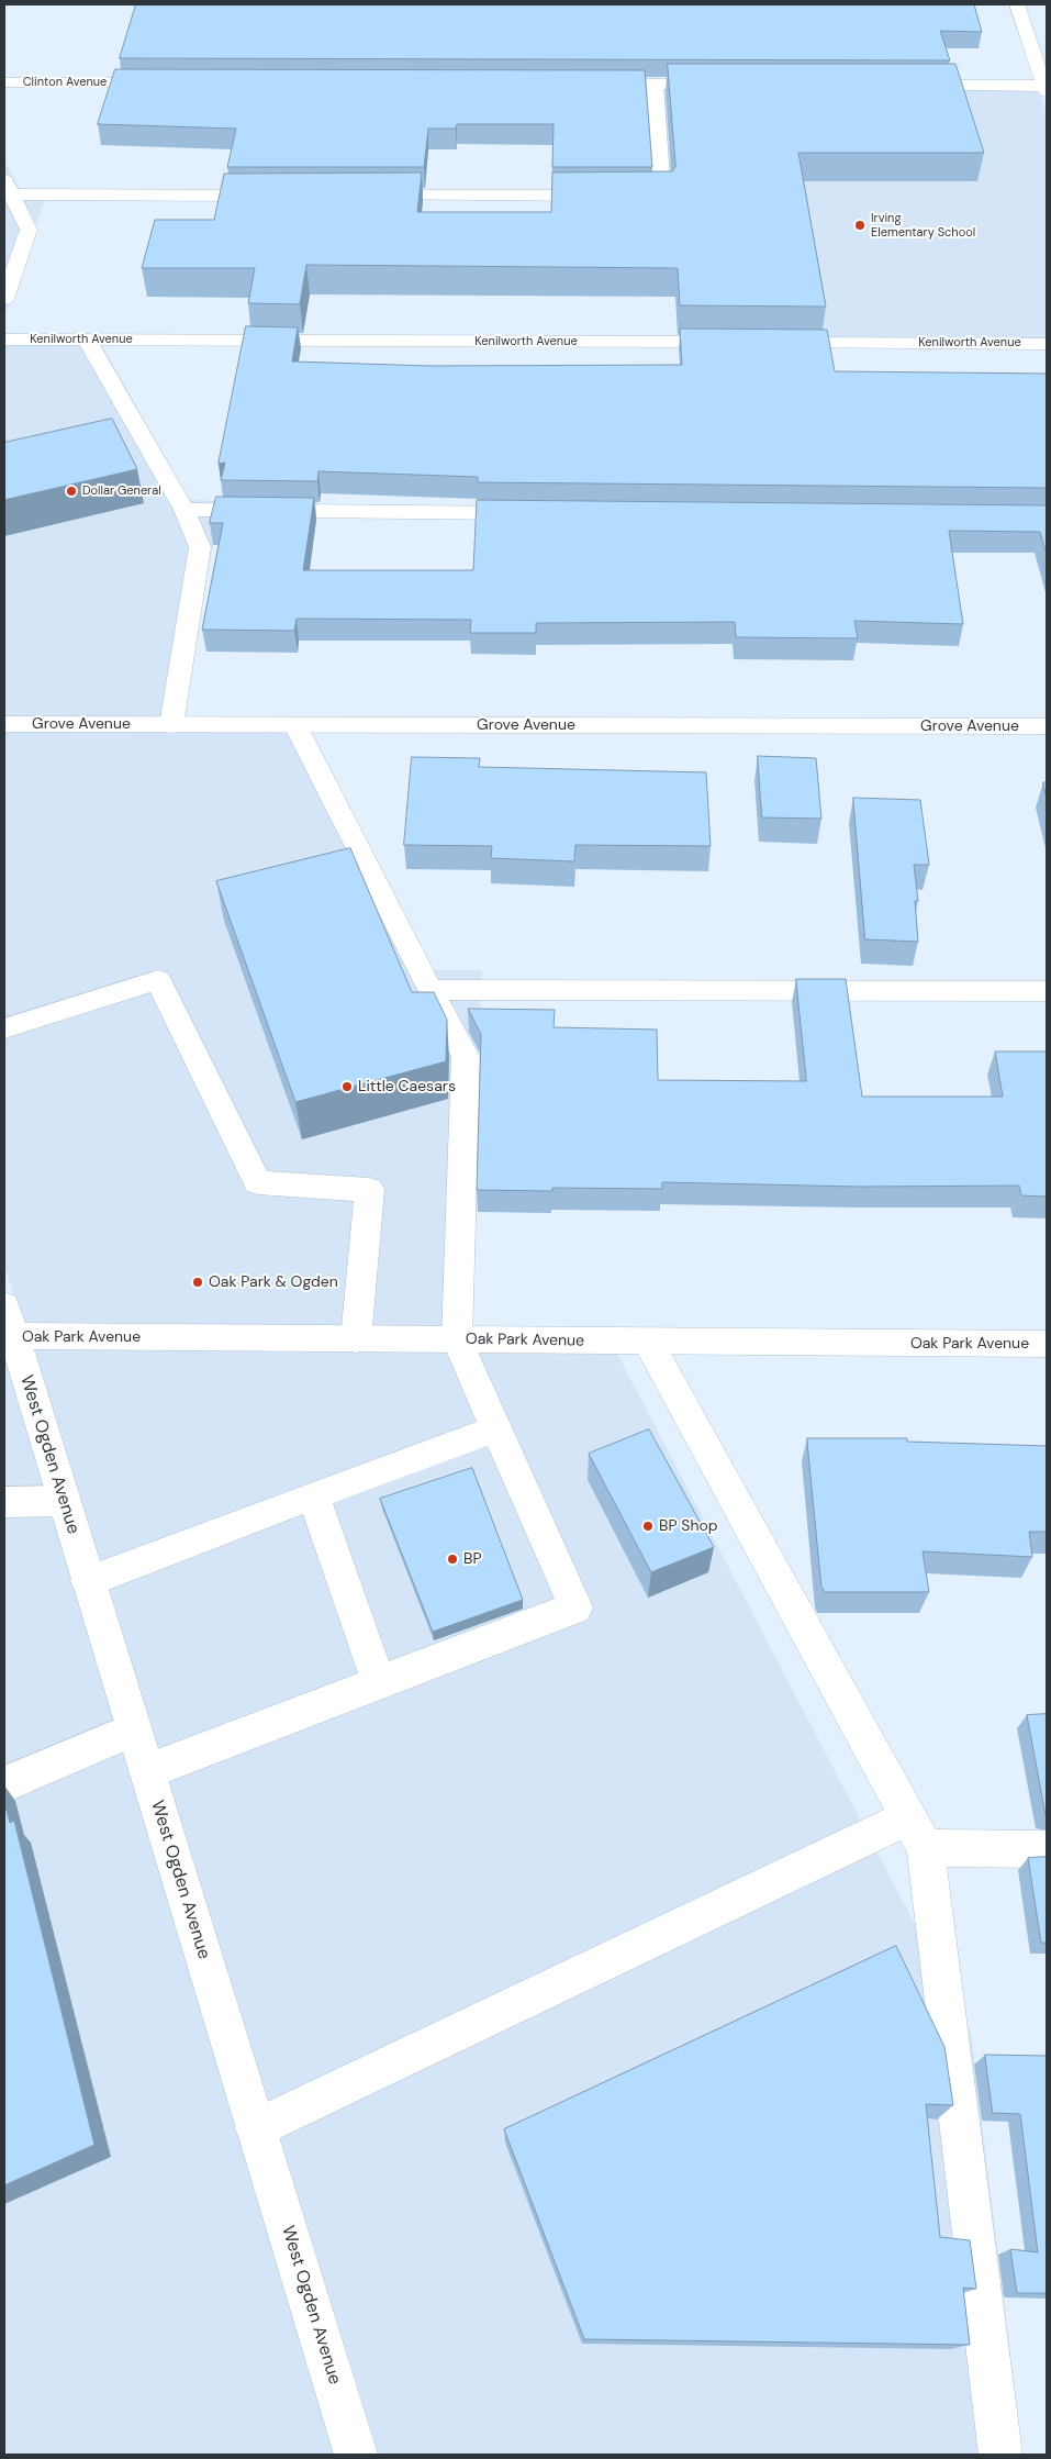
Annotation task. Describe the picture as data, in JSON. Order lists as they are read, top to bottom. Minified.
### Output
{"streets":{"street":["Clinton Avenue","Kenilworth Avenue","Grove Avenue","Oak Park Avenue","West Ogden Avenue"]},"crossings":[["Oak Park Avenue","West Ogden Avenue"]],"places":["Irving Elementary School","Dollar General","Little Caesars","Oak Park & Ogden","BP Shop","BP"]}
